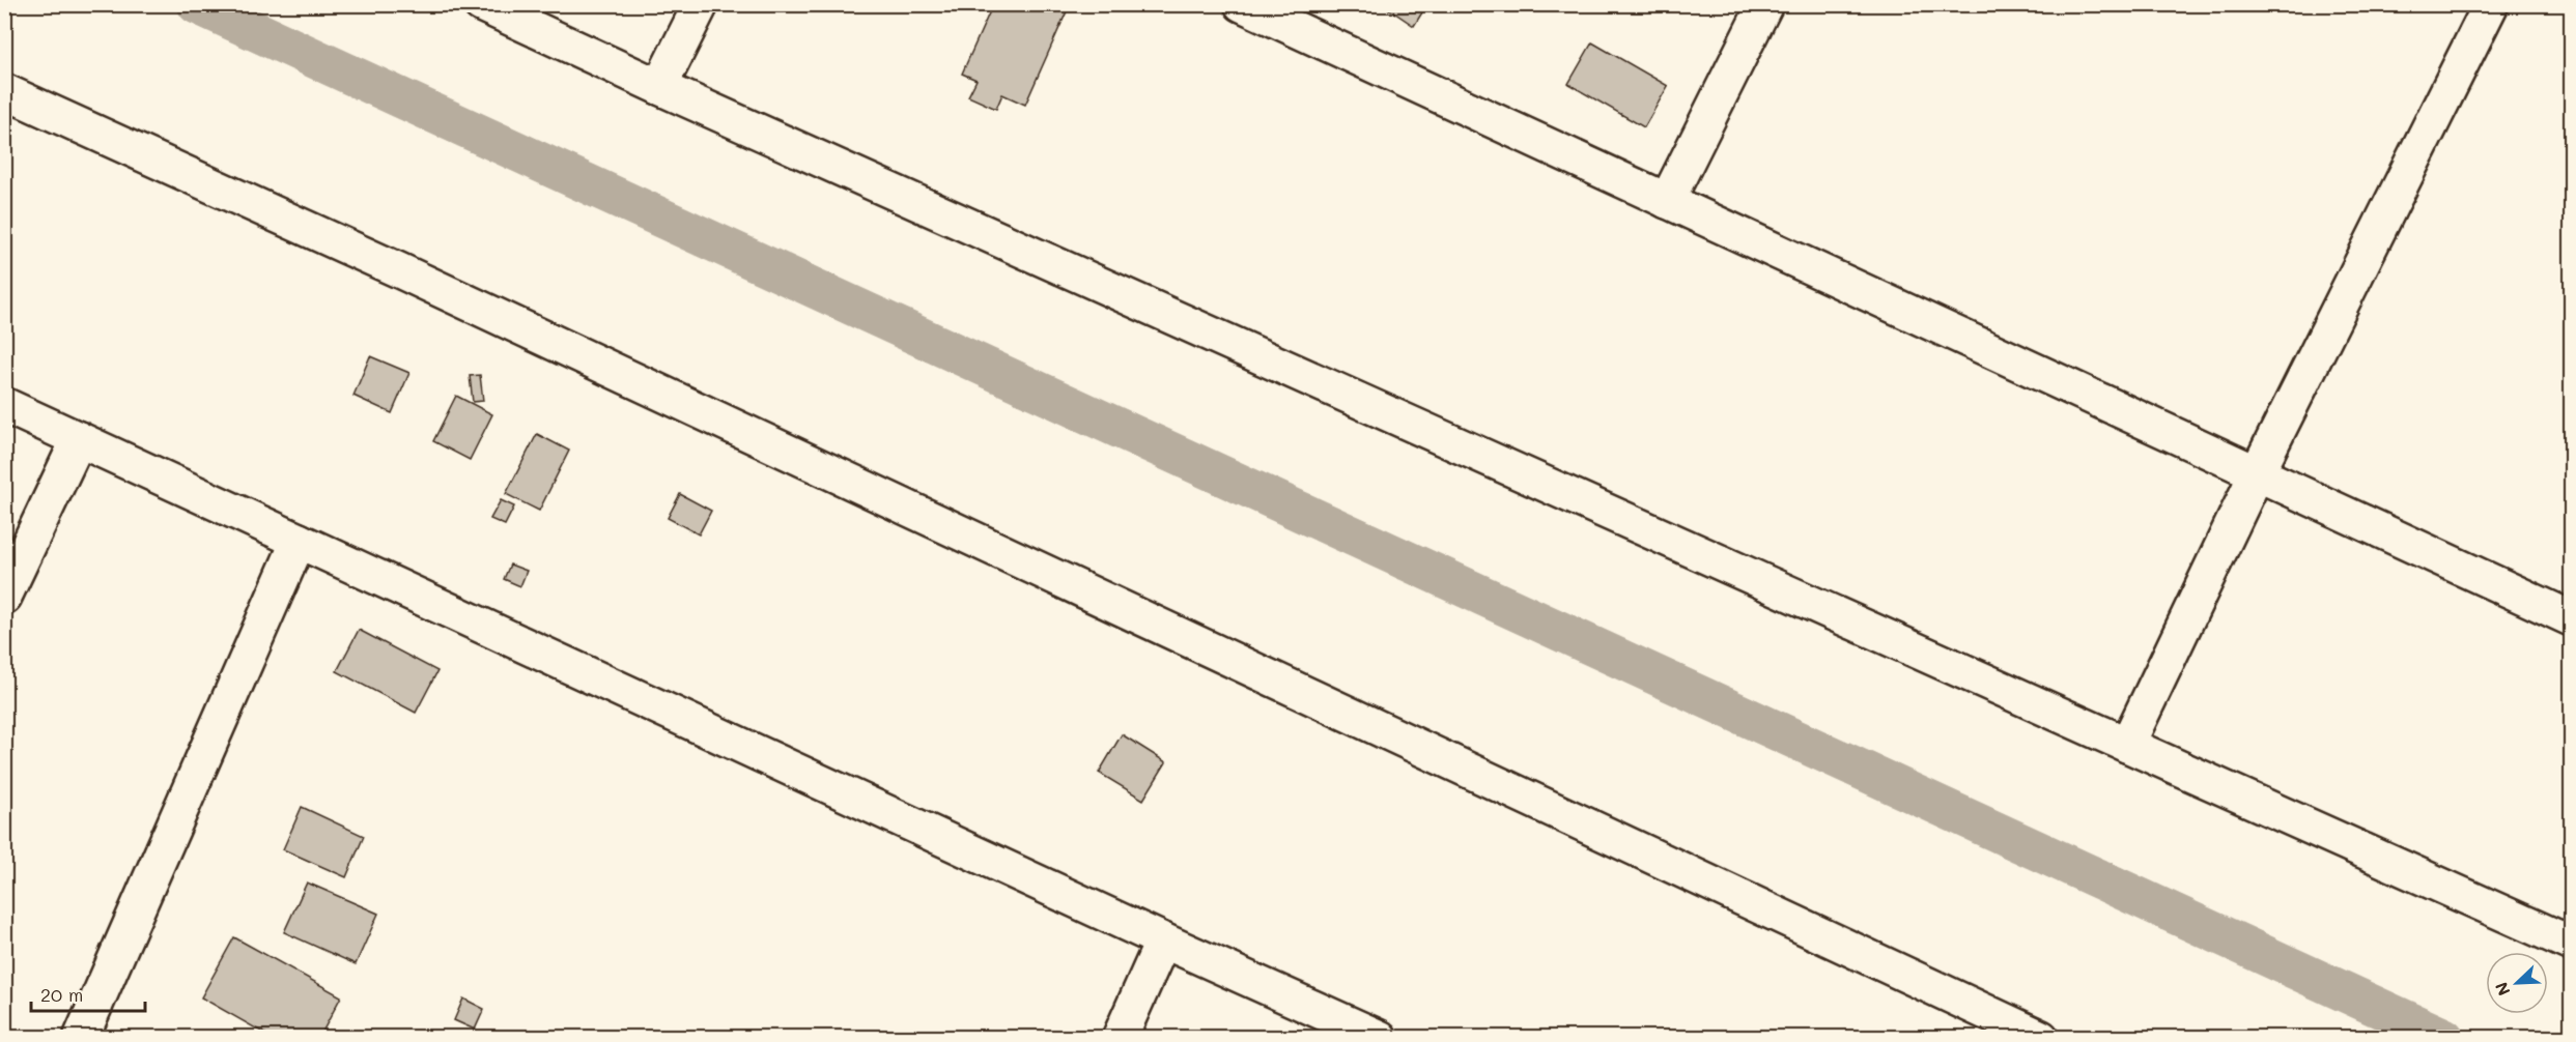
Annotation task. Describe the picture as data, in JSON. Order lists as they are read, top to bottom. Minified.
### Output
{"scale_bar":"20 m","north":"bottom left"}
